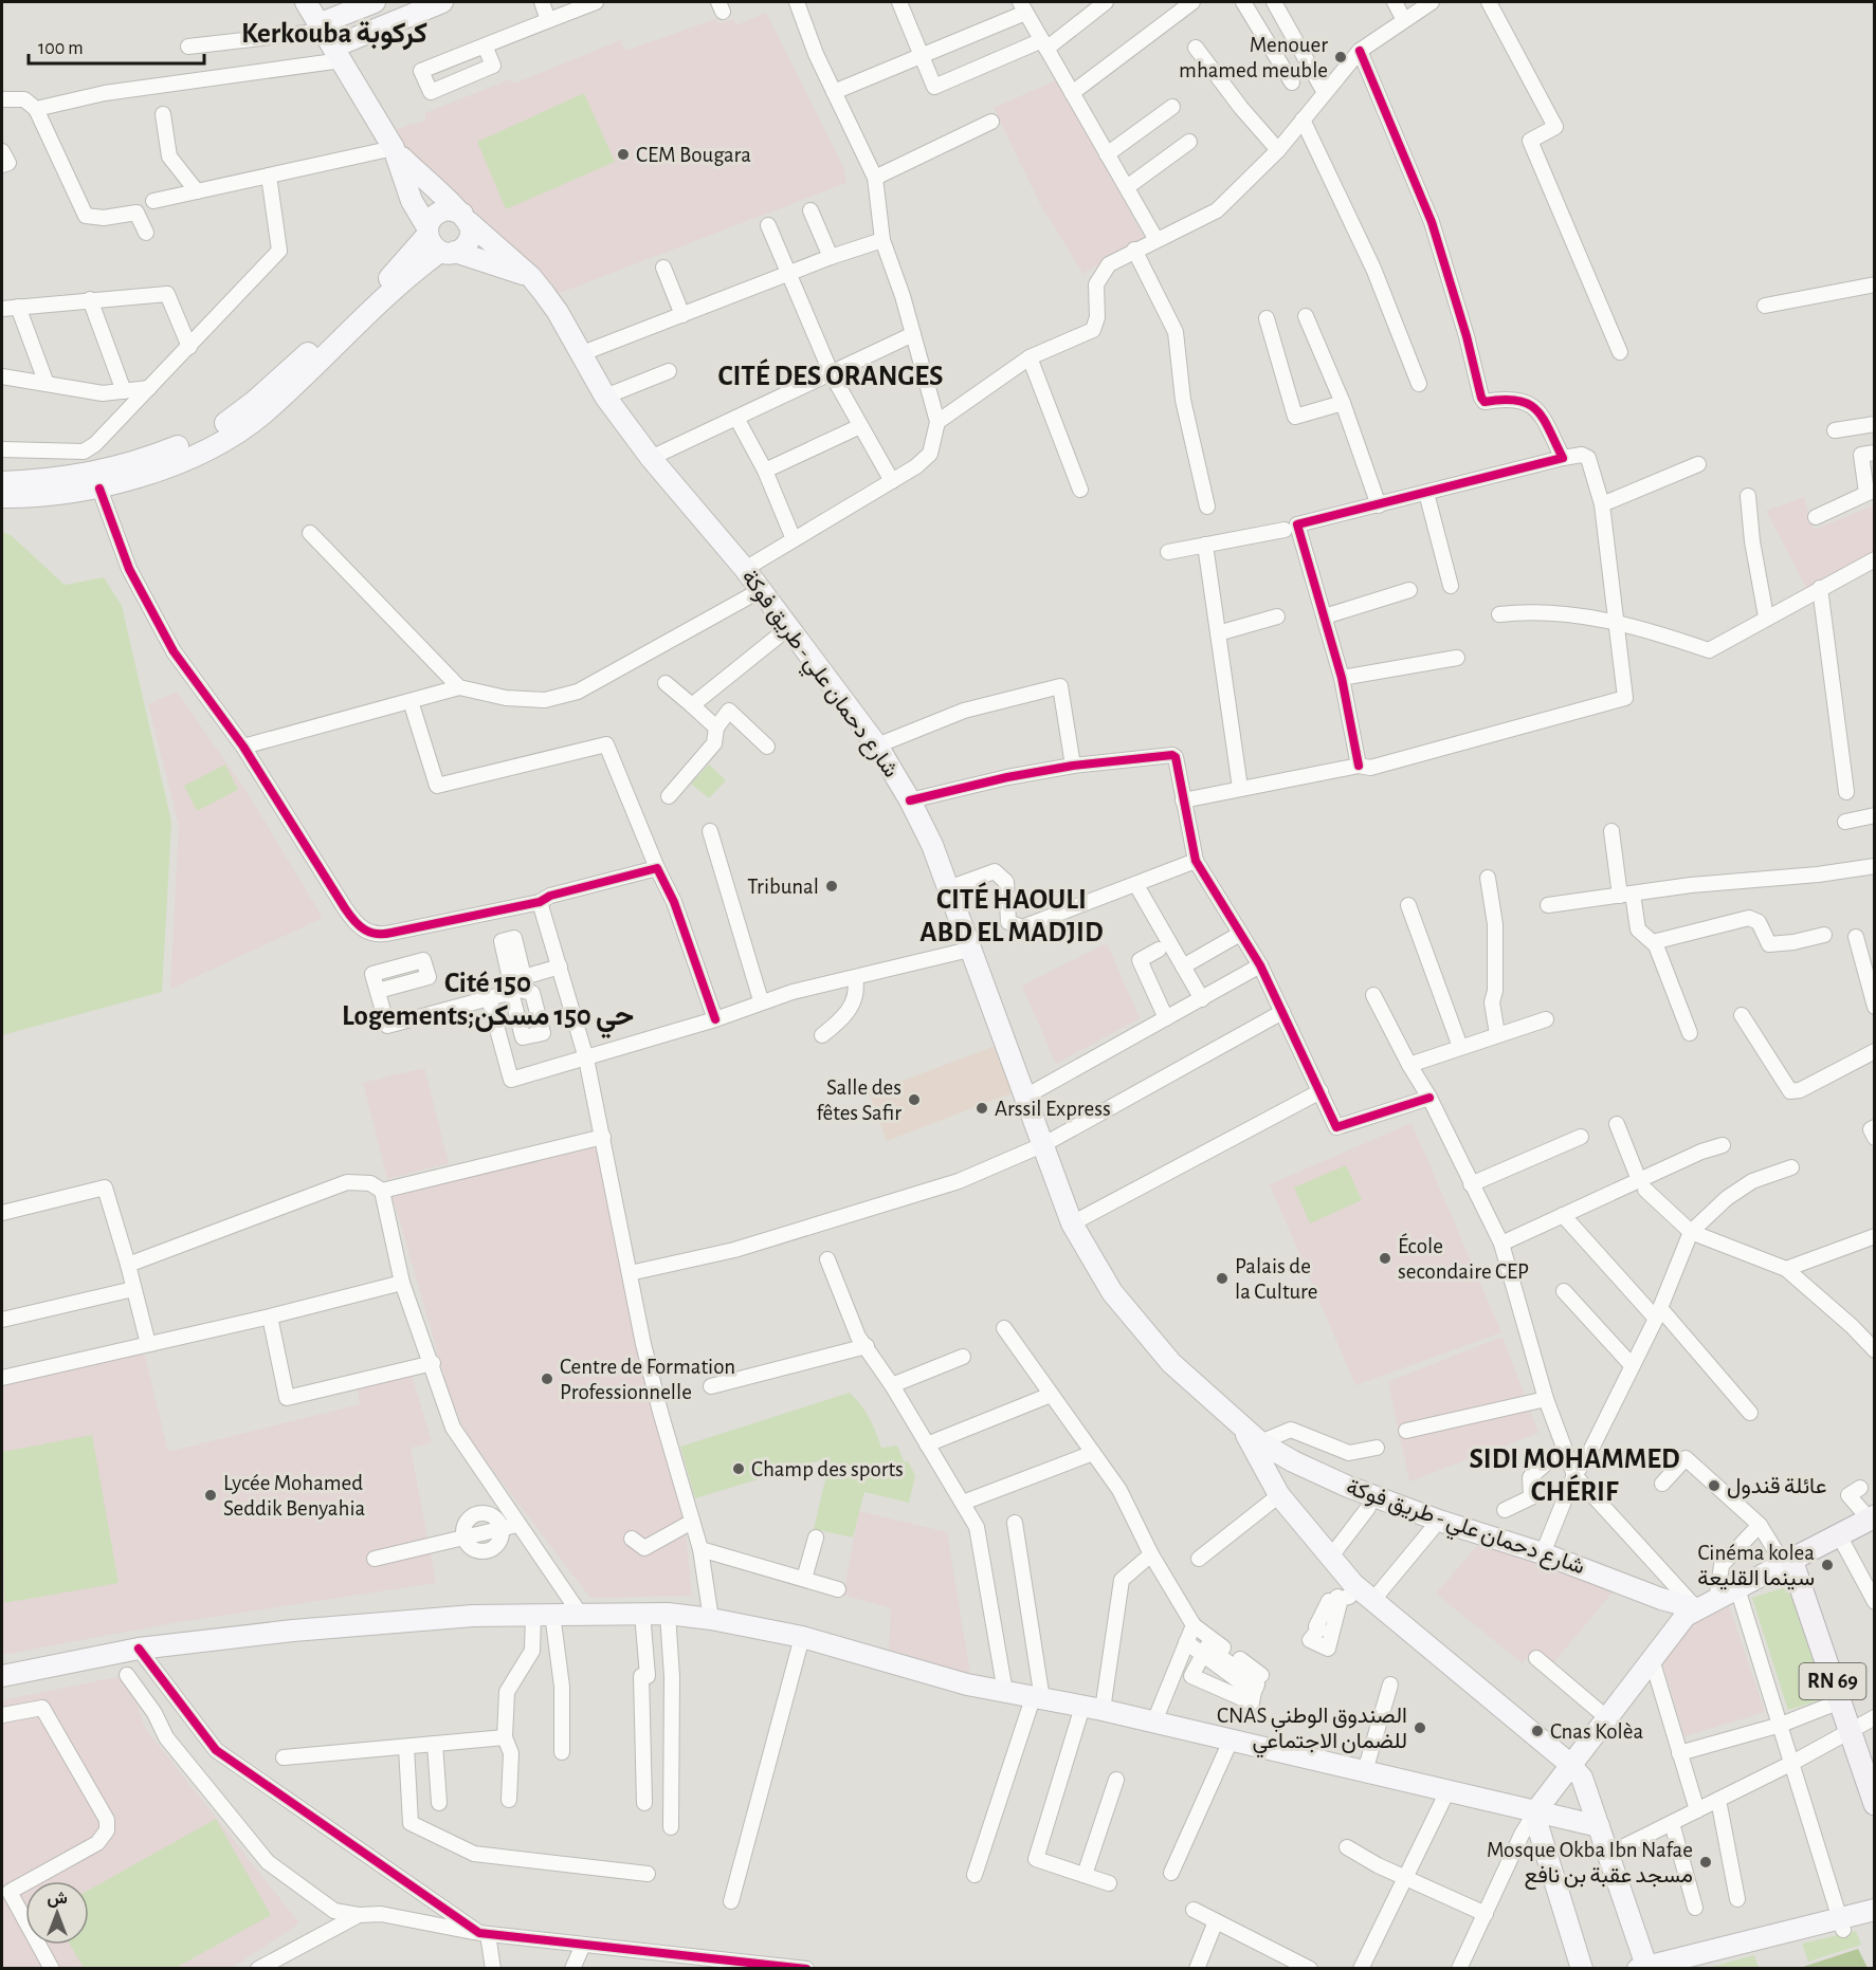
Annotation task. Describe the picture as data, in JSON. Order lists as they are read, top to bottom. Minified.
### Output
{"streets":{"main road":["شارع دحمان علي - طريق فوكة","RN 69"]},"districts":["Kerkouba كركوبة","CITÉ DES ORANGES","CITÉ HAOULI ABD EL MADJID","Cité 150 Logements;حي 150 مسكن","SIDI MOHAMMED CHÉRIF"],"places":["Menouer mhamed meuble","CEM Bougara","Tribunal","Salle des fêtes Safir","Arssil Express","École secondaire CEP","Palais de la Culture","Centre de Formation Professionnelle","Champ des sports","عائلة قندول","Lycée Mohamed Seddik Benyahia","Cinéma kolea سينما القليعة","CNAS الصندوق الوطني للضمان الاجتماعي","Cnas Kolèa","Mosque Okba Ibn Nafae مسجد عقبة بن نافع"],"scale_bar":"100 m","north":"top"}
